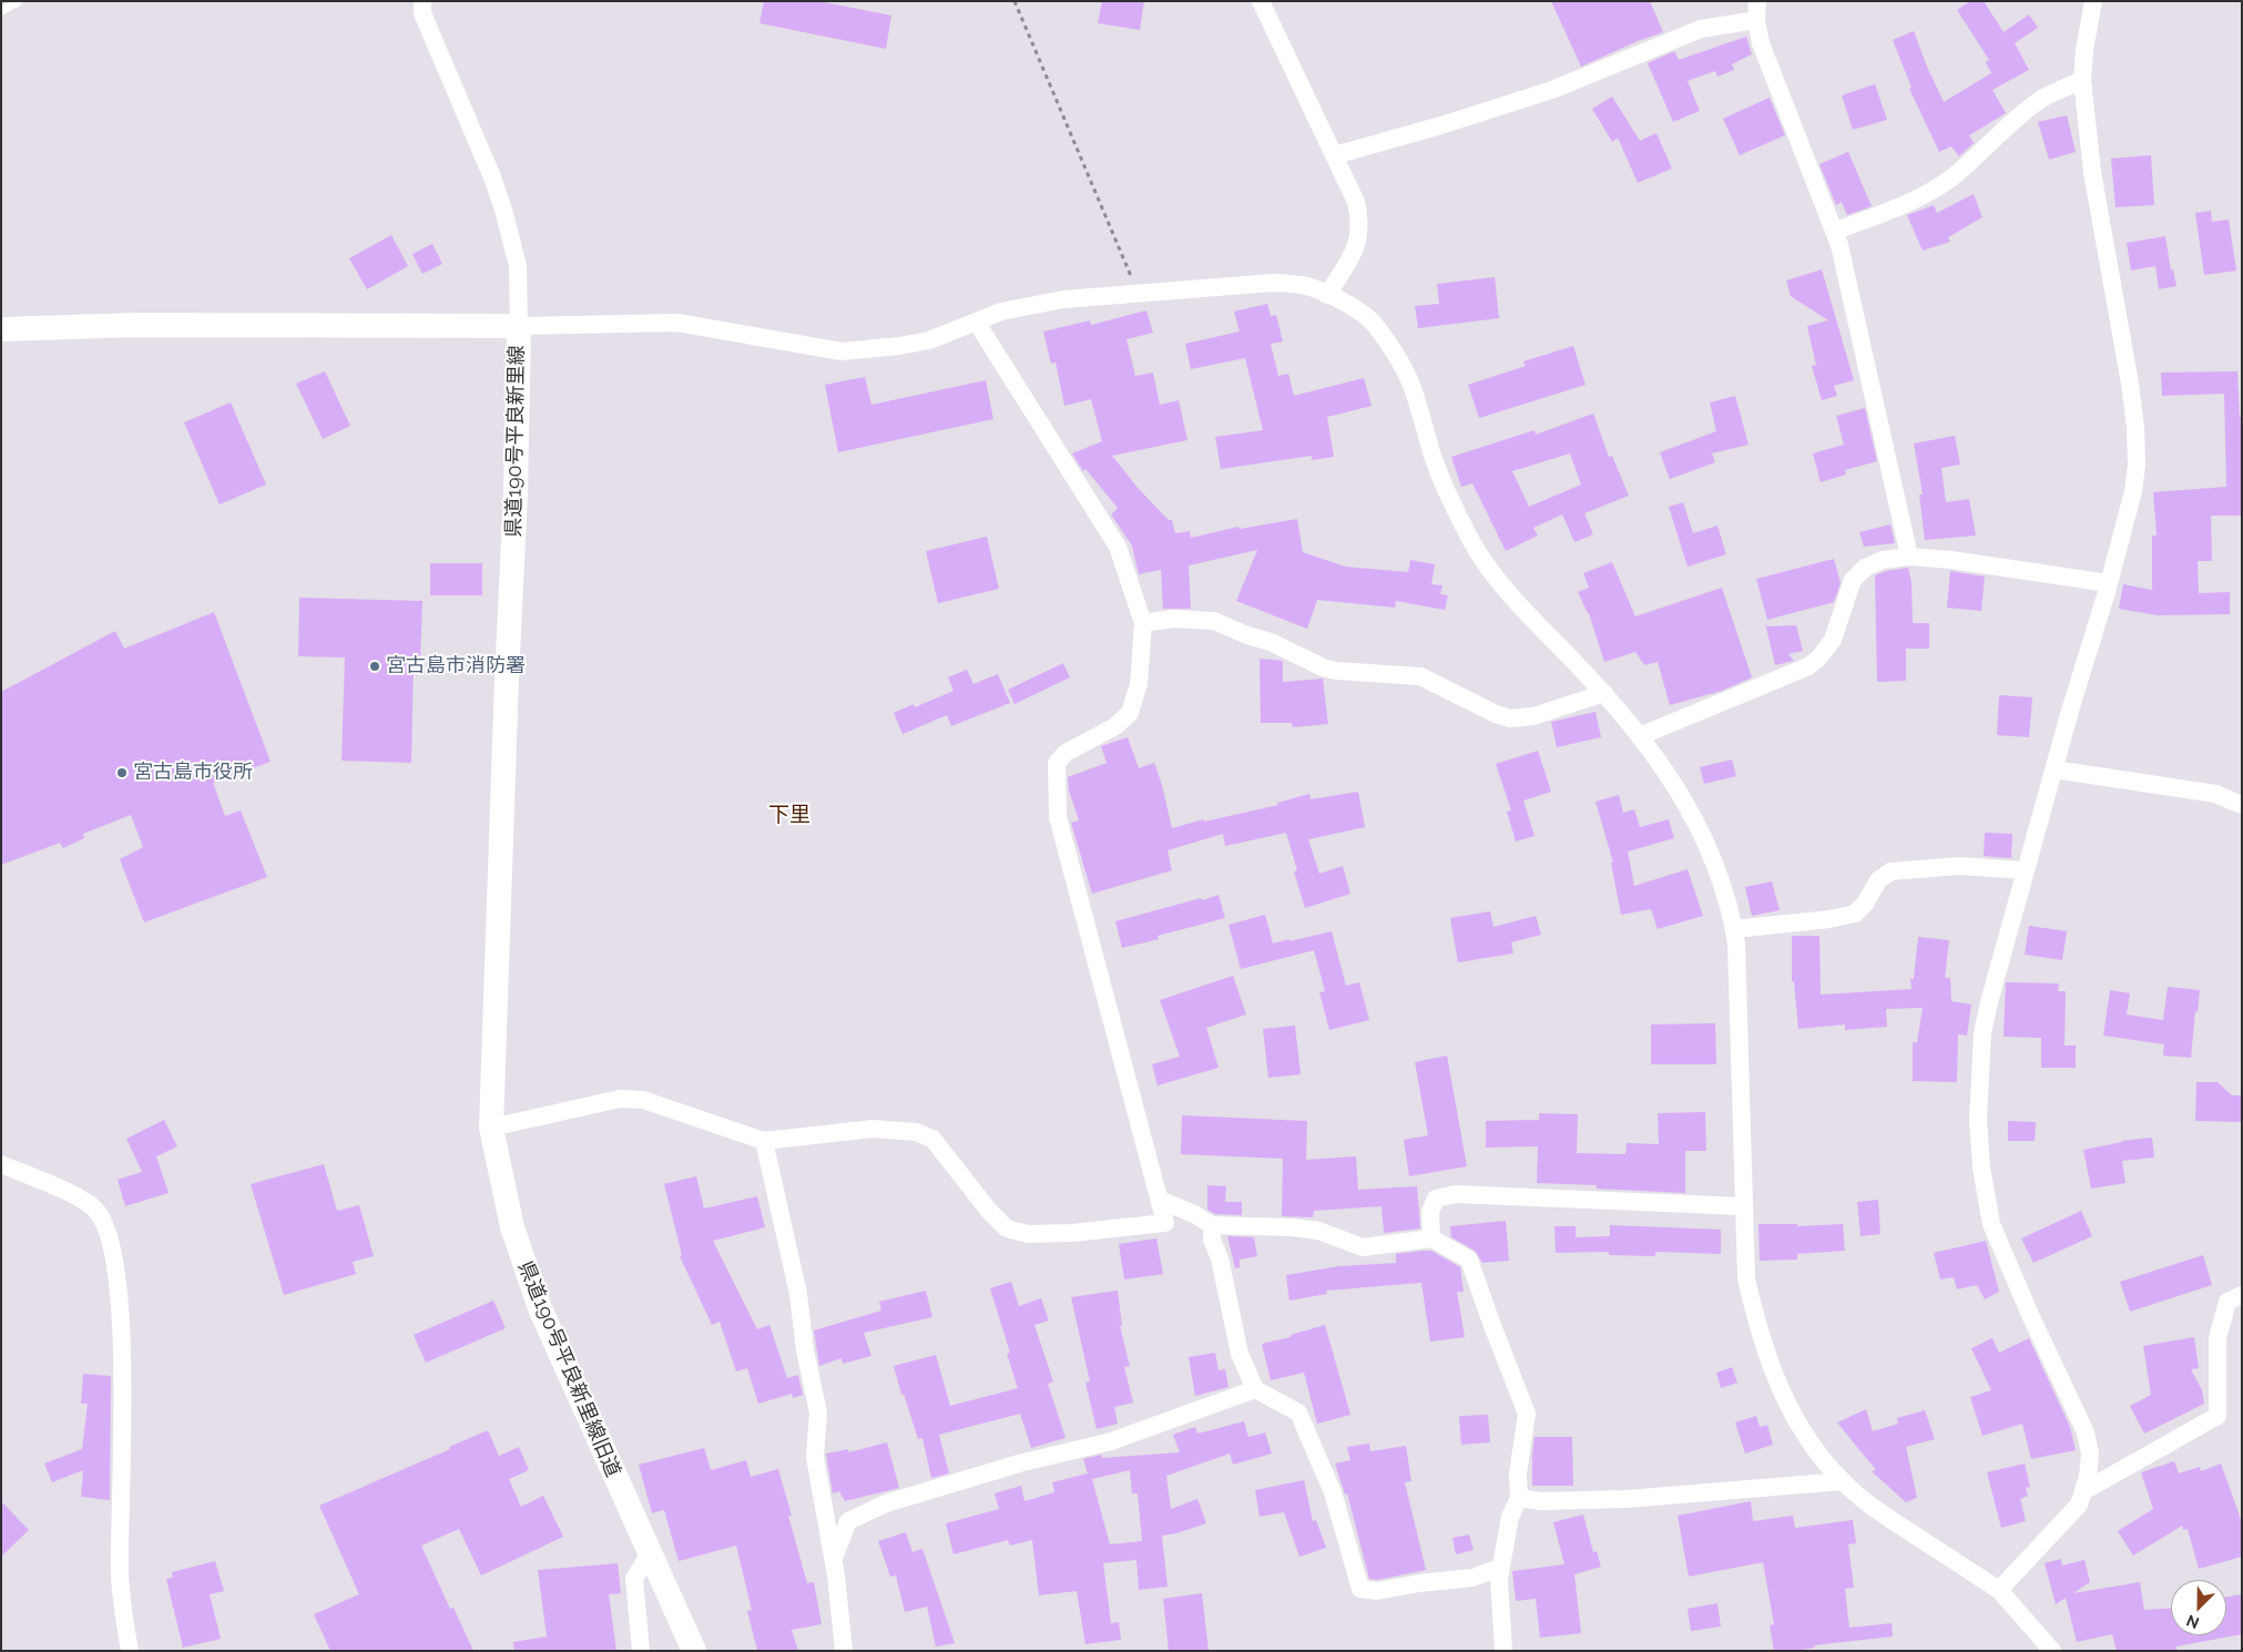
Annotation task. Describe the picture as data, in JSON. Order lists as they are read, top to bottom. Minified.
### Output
{"streets":{"main road":["県道190号平良新里線","県道190号平良新里線旧道"]},"crossings":[["県道190号平良新里線","県道190号平良新里線旧道"]],"districts":["下里"],"places":["宮古島市消防署","宮古島市役所"],"north":"bottom left"}
